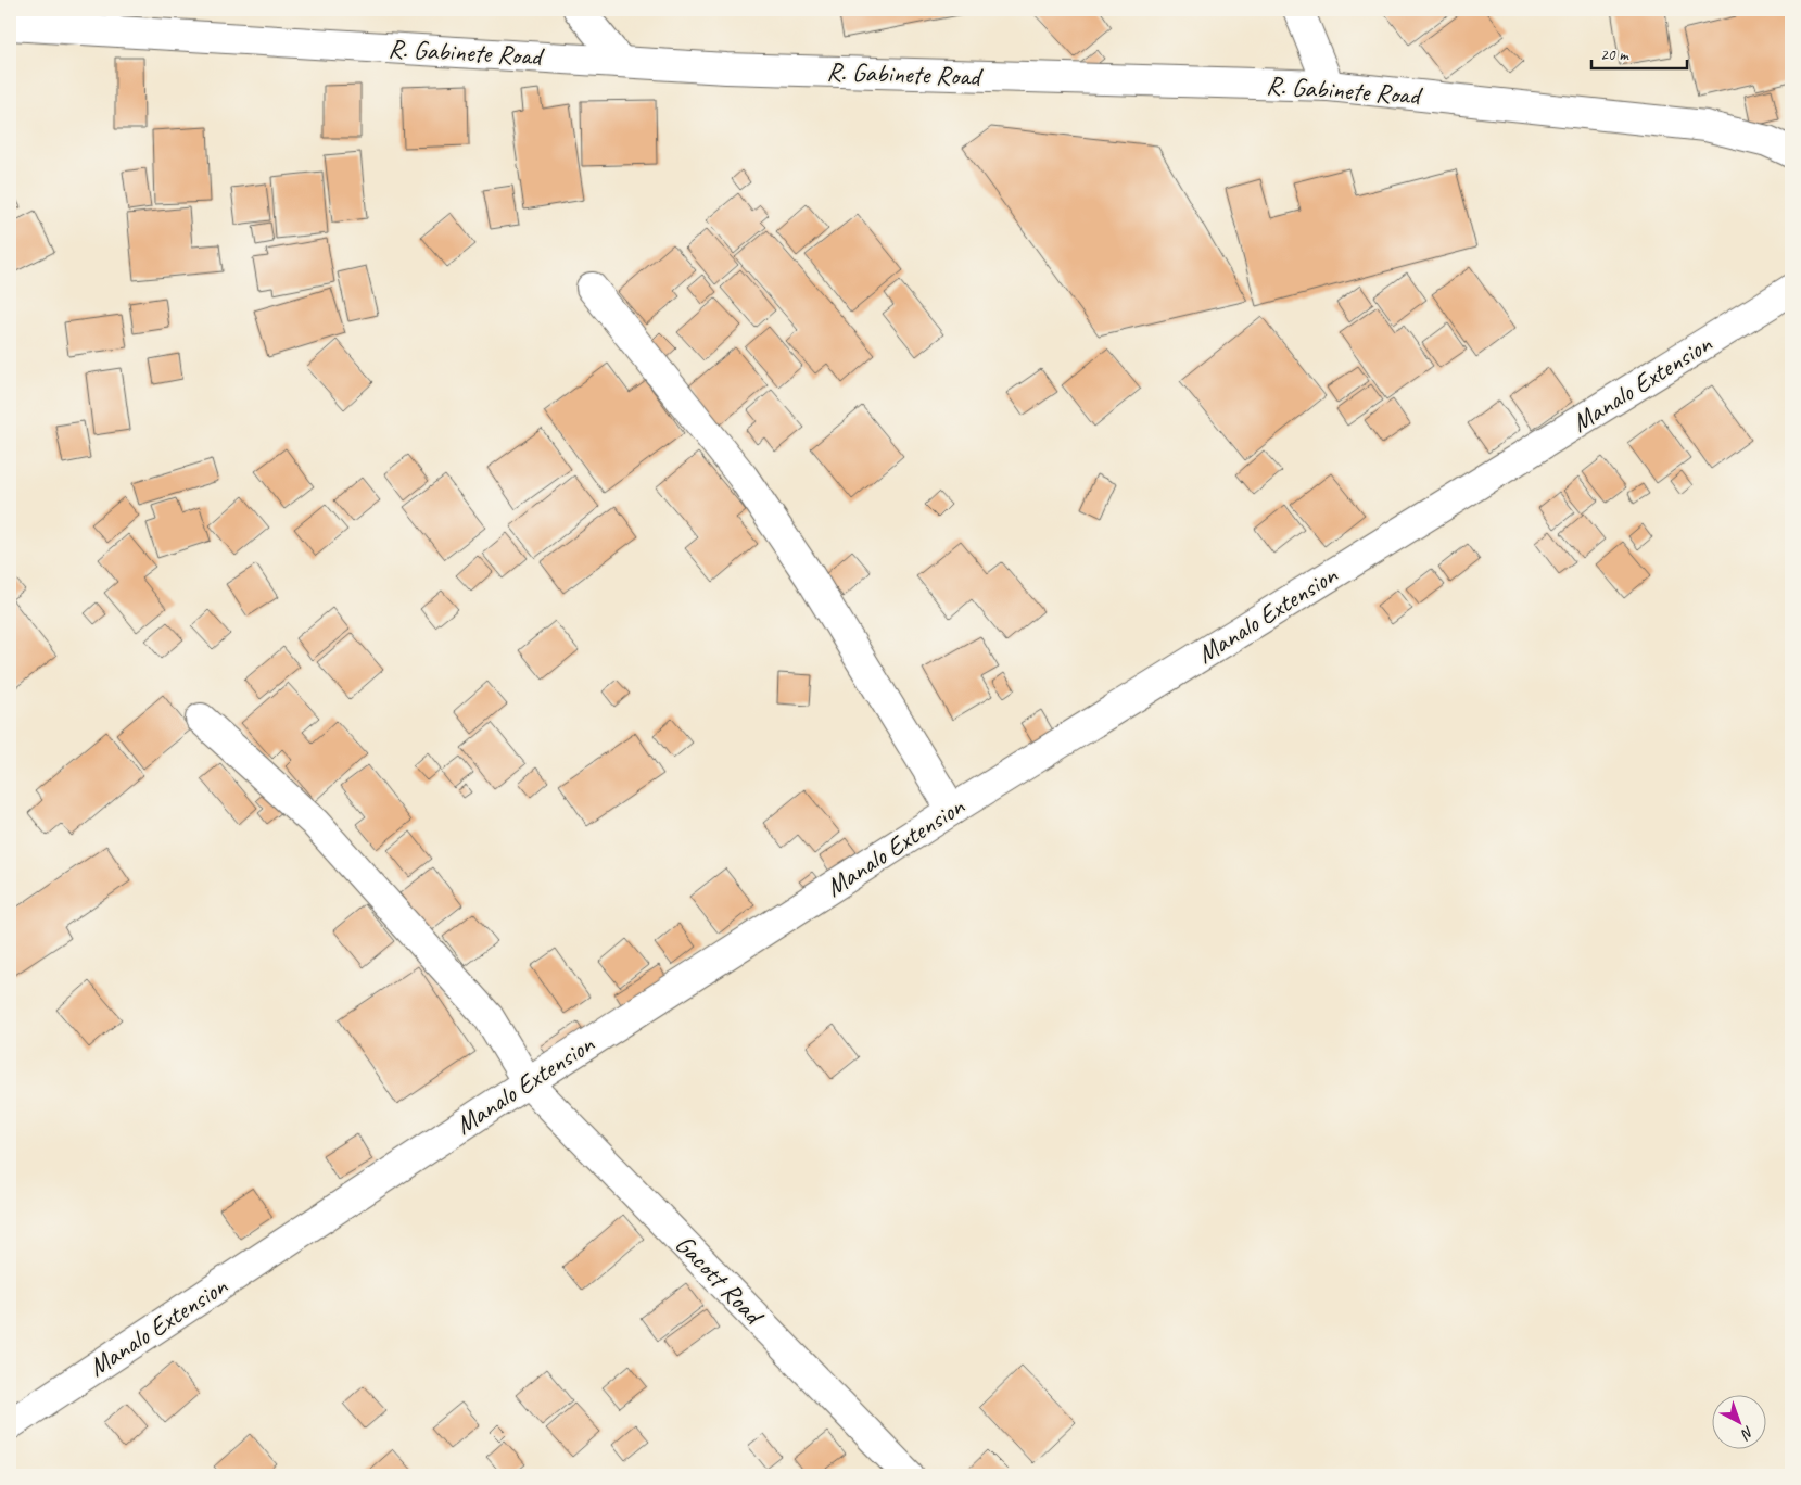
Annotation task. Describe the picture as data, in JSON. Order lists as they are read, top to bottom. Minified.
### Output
{"streets":{"street":["R. Gabinete Road","Manalo Extension","Gacott Road"]},"crossings":[["Manalo Extension","Gacott Road"]],"scale_bar":"20 m","north":"bottom right"}
